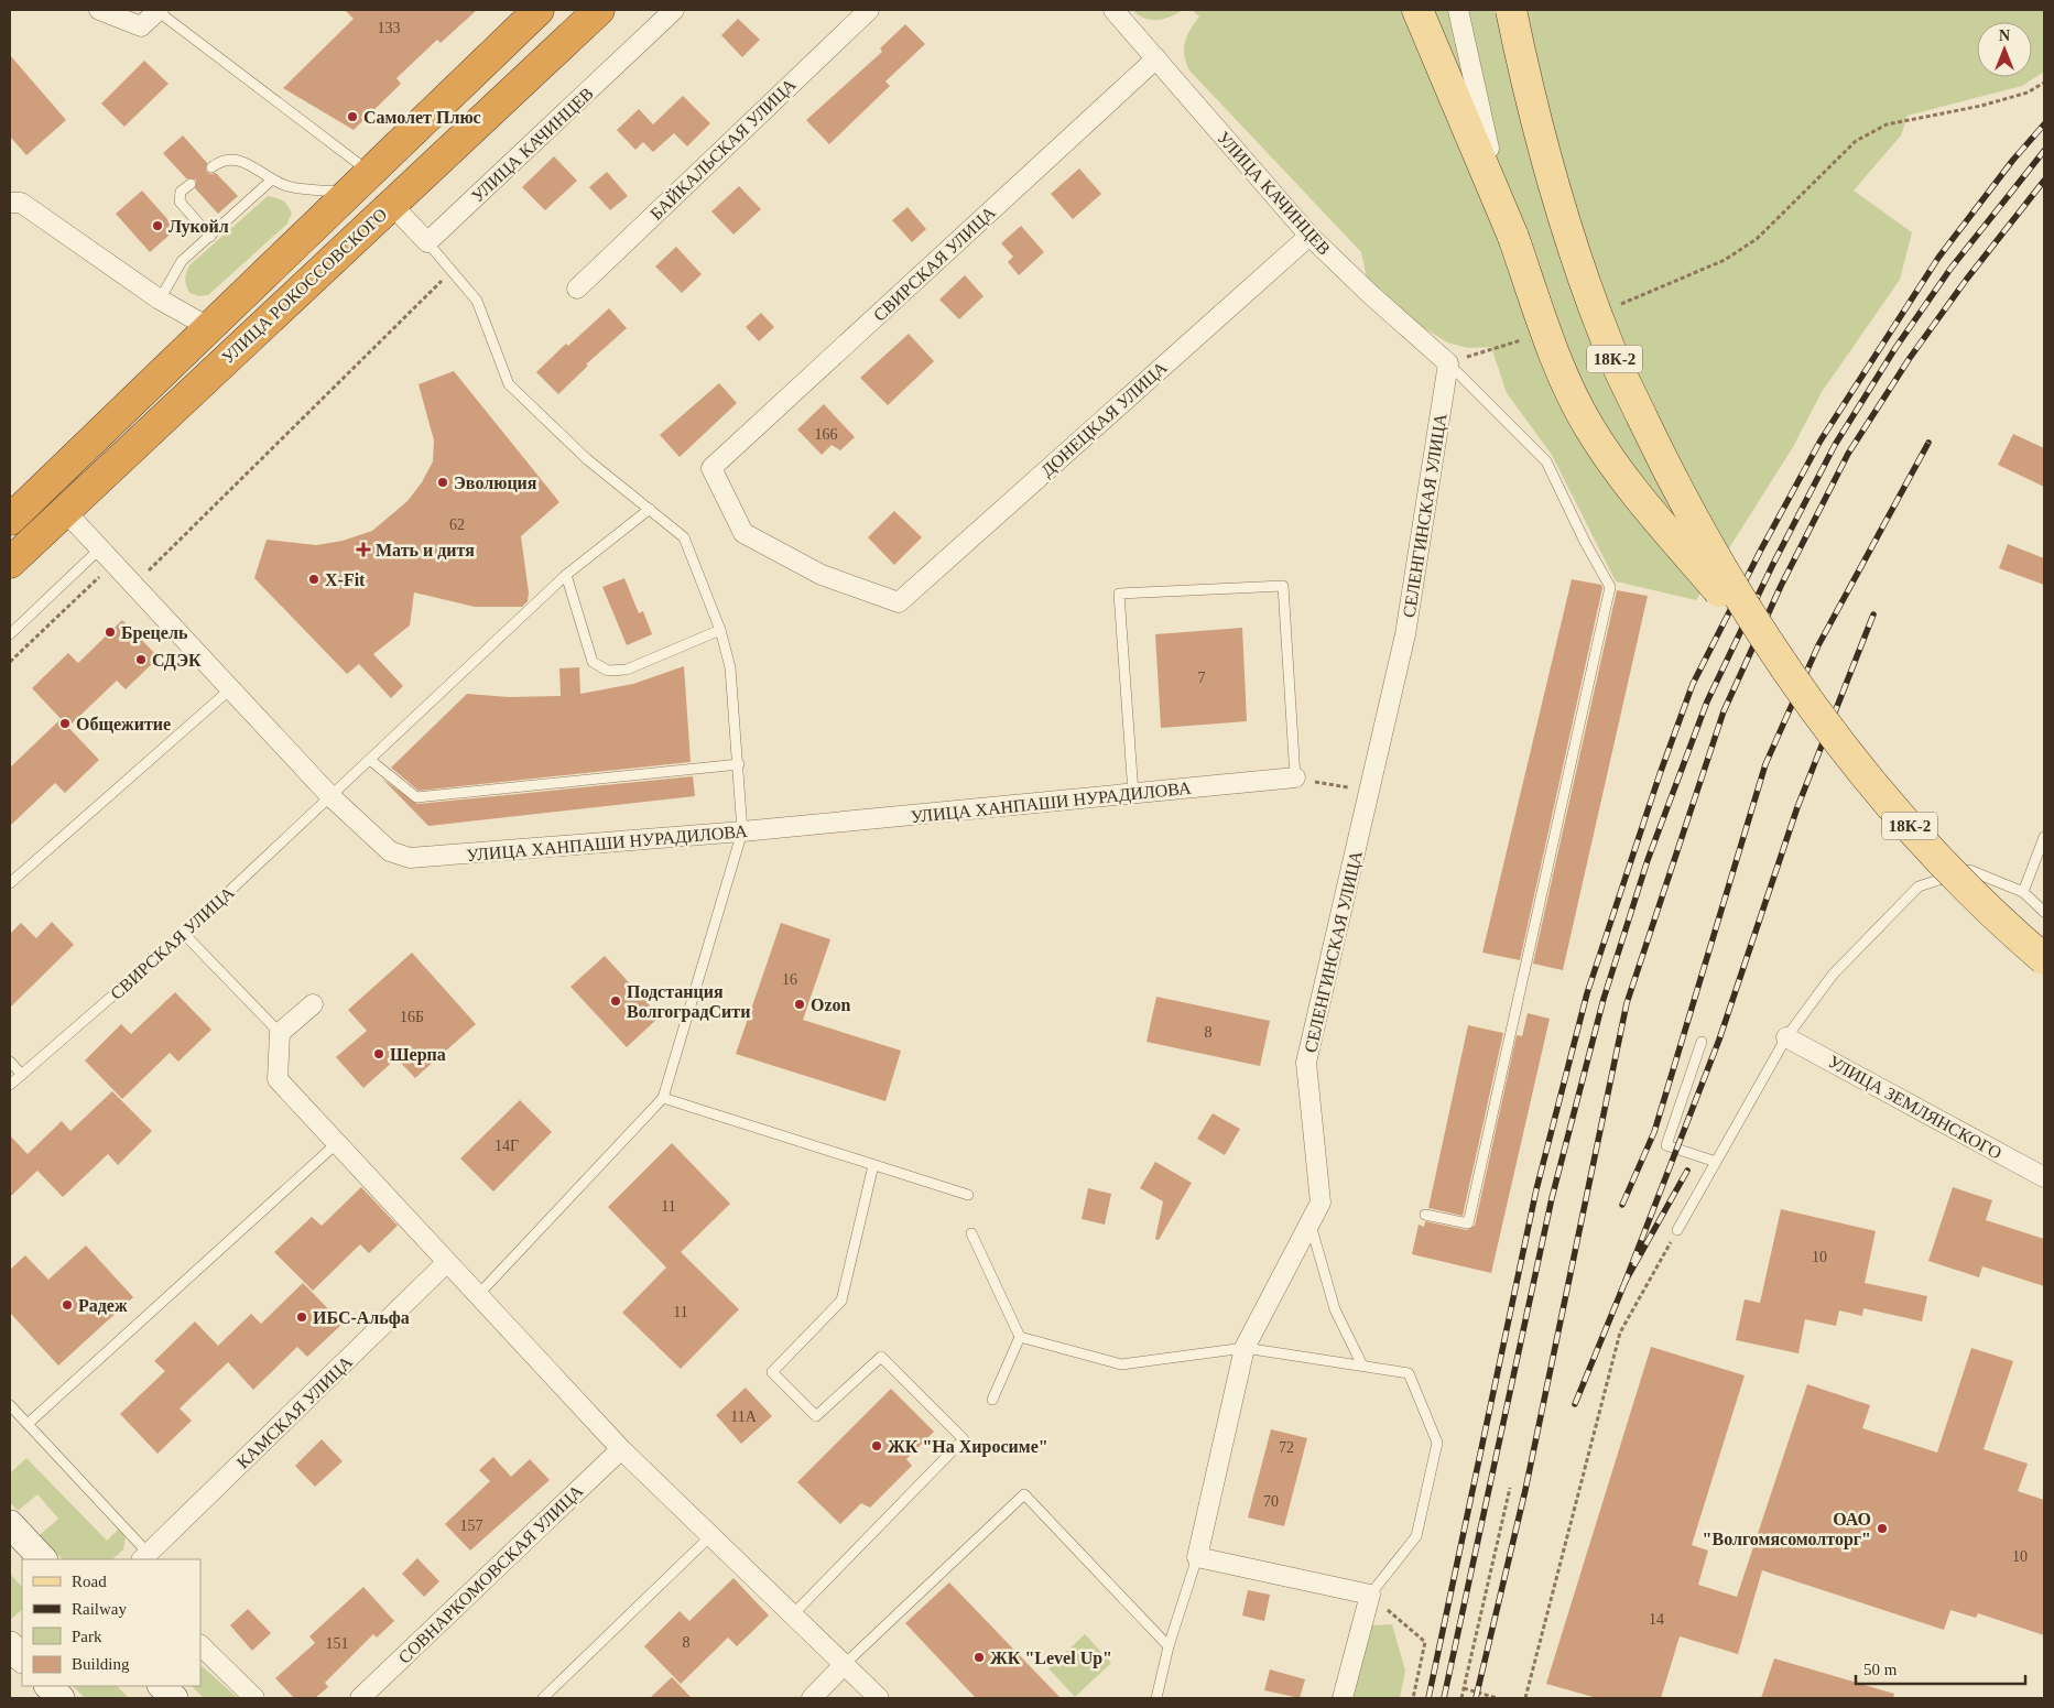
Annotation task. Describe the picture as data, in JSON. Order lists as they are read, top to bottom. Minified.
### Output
{"streets":{"highway":["УЛИЦА РОКОССОВСКОГО"],"main road":["18К-2"],"street":["УЛИЦА КАЧИНЦЕВ","БАЙКАЛЬСКАЯ УЛИЦА","СВИРСКАЯ УЛИЦА","ДОНЕЦКАЯ УЛИЦА","СЕЛЕНГИНСКАЯ УЛИЦА","УЛИЦА ХАНПАШИ НУРАДИЛОВА","УЛИЦА ЗЕМЛЯНСКОГО","КАМСКАЯ УЛИЦА","СОВНАРКОМОВСКАЯ УЛИЦА"]},"crossings":[["УЛИЦА КАЧИНЦЕВ","СВИРСКАЯ УЛИЦА"],["УЛИЦА КАЧИНЦЕВ","ДОНЕЦКАЯ УЛИЦА"],["УЛИЦА КАЧИНЦЕВ","СЕЛЕНГИНСКАЯ УЛИЦА"],["СВИРСКАЯ УЛИЦА","ДОНЕЦКАЯ УЛИЦА"],["СВИРСКАЯ УЛИЦА","УЛИЦА ХАНПАШИ НУРАДИЛОВА"],["УЛИЦА РОКОССОВСКОГО","УЛИЦА ХАНПАШИ НУРАДИЛОВА"]],"places":{"other":["Самолет Плюс","Лукойл","Эволюция","X-Fit","Брецель","СДЭК","Общежитие","Подстанция ВолгоградСити","Ozon","Шерпа","Радеж","ИБС-Альфа","ЖК \"На Хиросиме\"","ОАО \"Волгомясомолторг\"","ЖК \"Level Up\""],"health":["Мать и дитя"]},"house_numbers":["133","166","62","7","16","16Б","8","14Г","11","10","11","11А","72","70","157","10","14","8","151"],"legend":["Road","Railway","Park","Building"],"scale_bar":"50 m","north":"top"}
